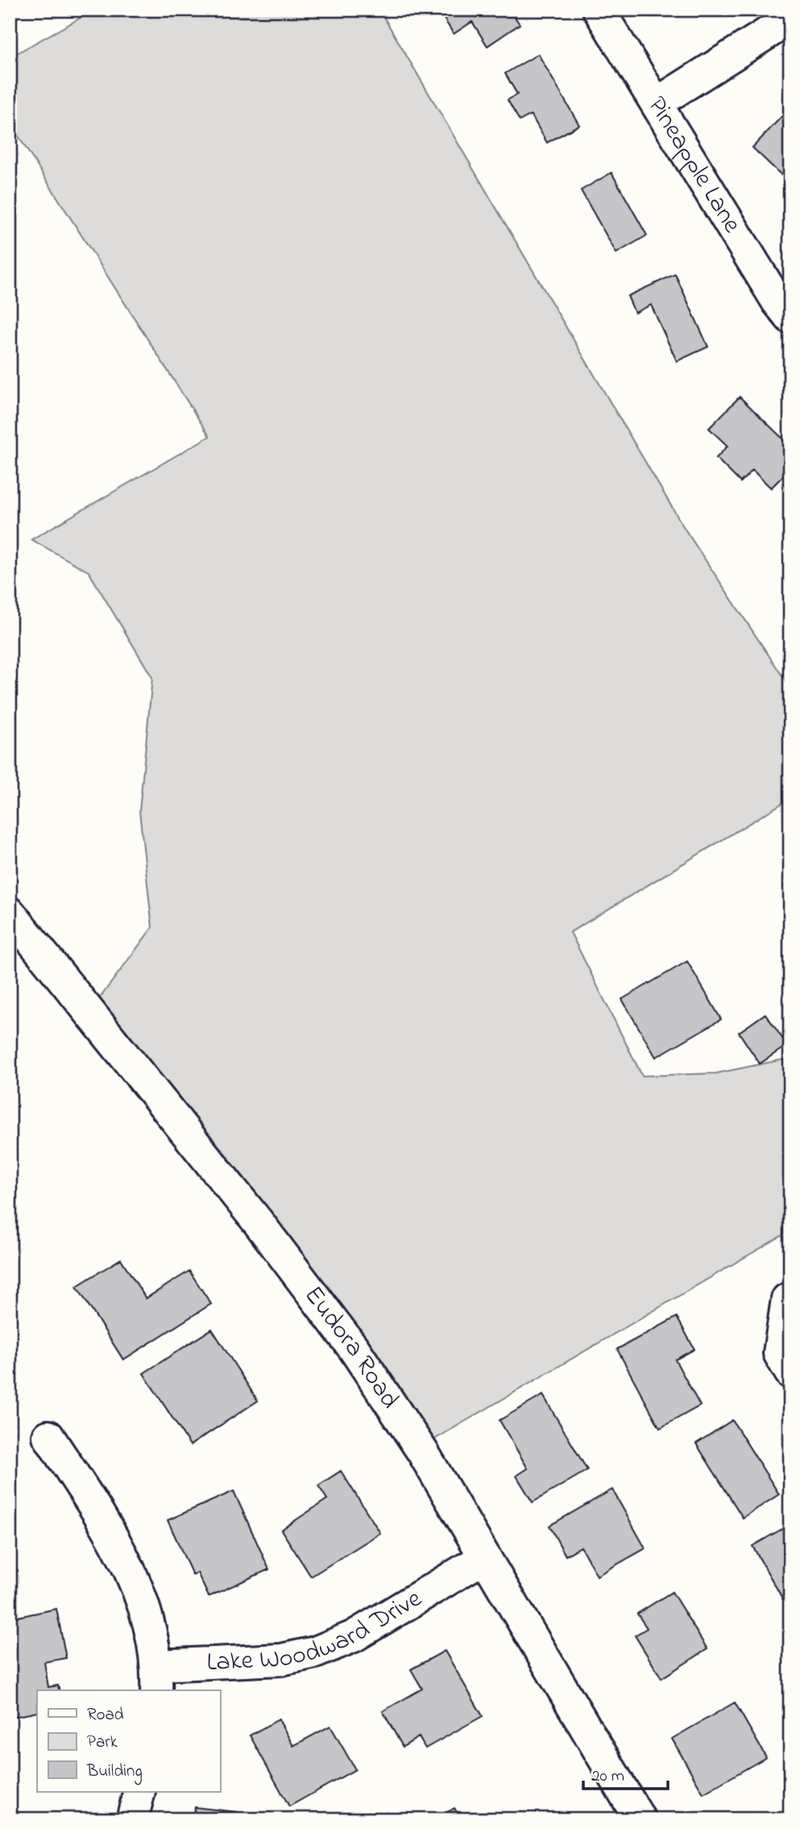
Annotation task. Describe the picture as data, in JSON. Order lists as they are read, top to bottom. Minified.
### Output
{"streets":{"street":["Pineapple Lane","Eudora Road","Lake Woodward Drive"]},"crossings":[["Eudora Road","Lake Woodward Drive"]],"legend":["Road","Park","Building"],"scale_bar":"20 m"}
